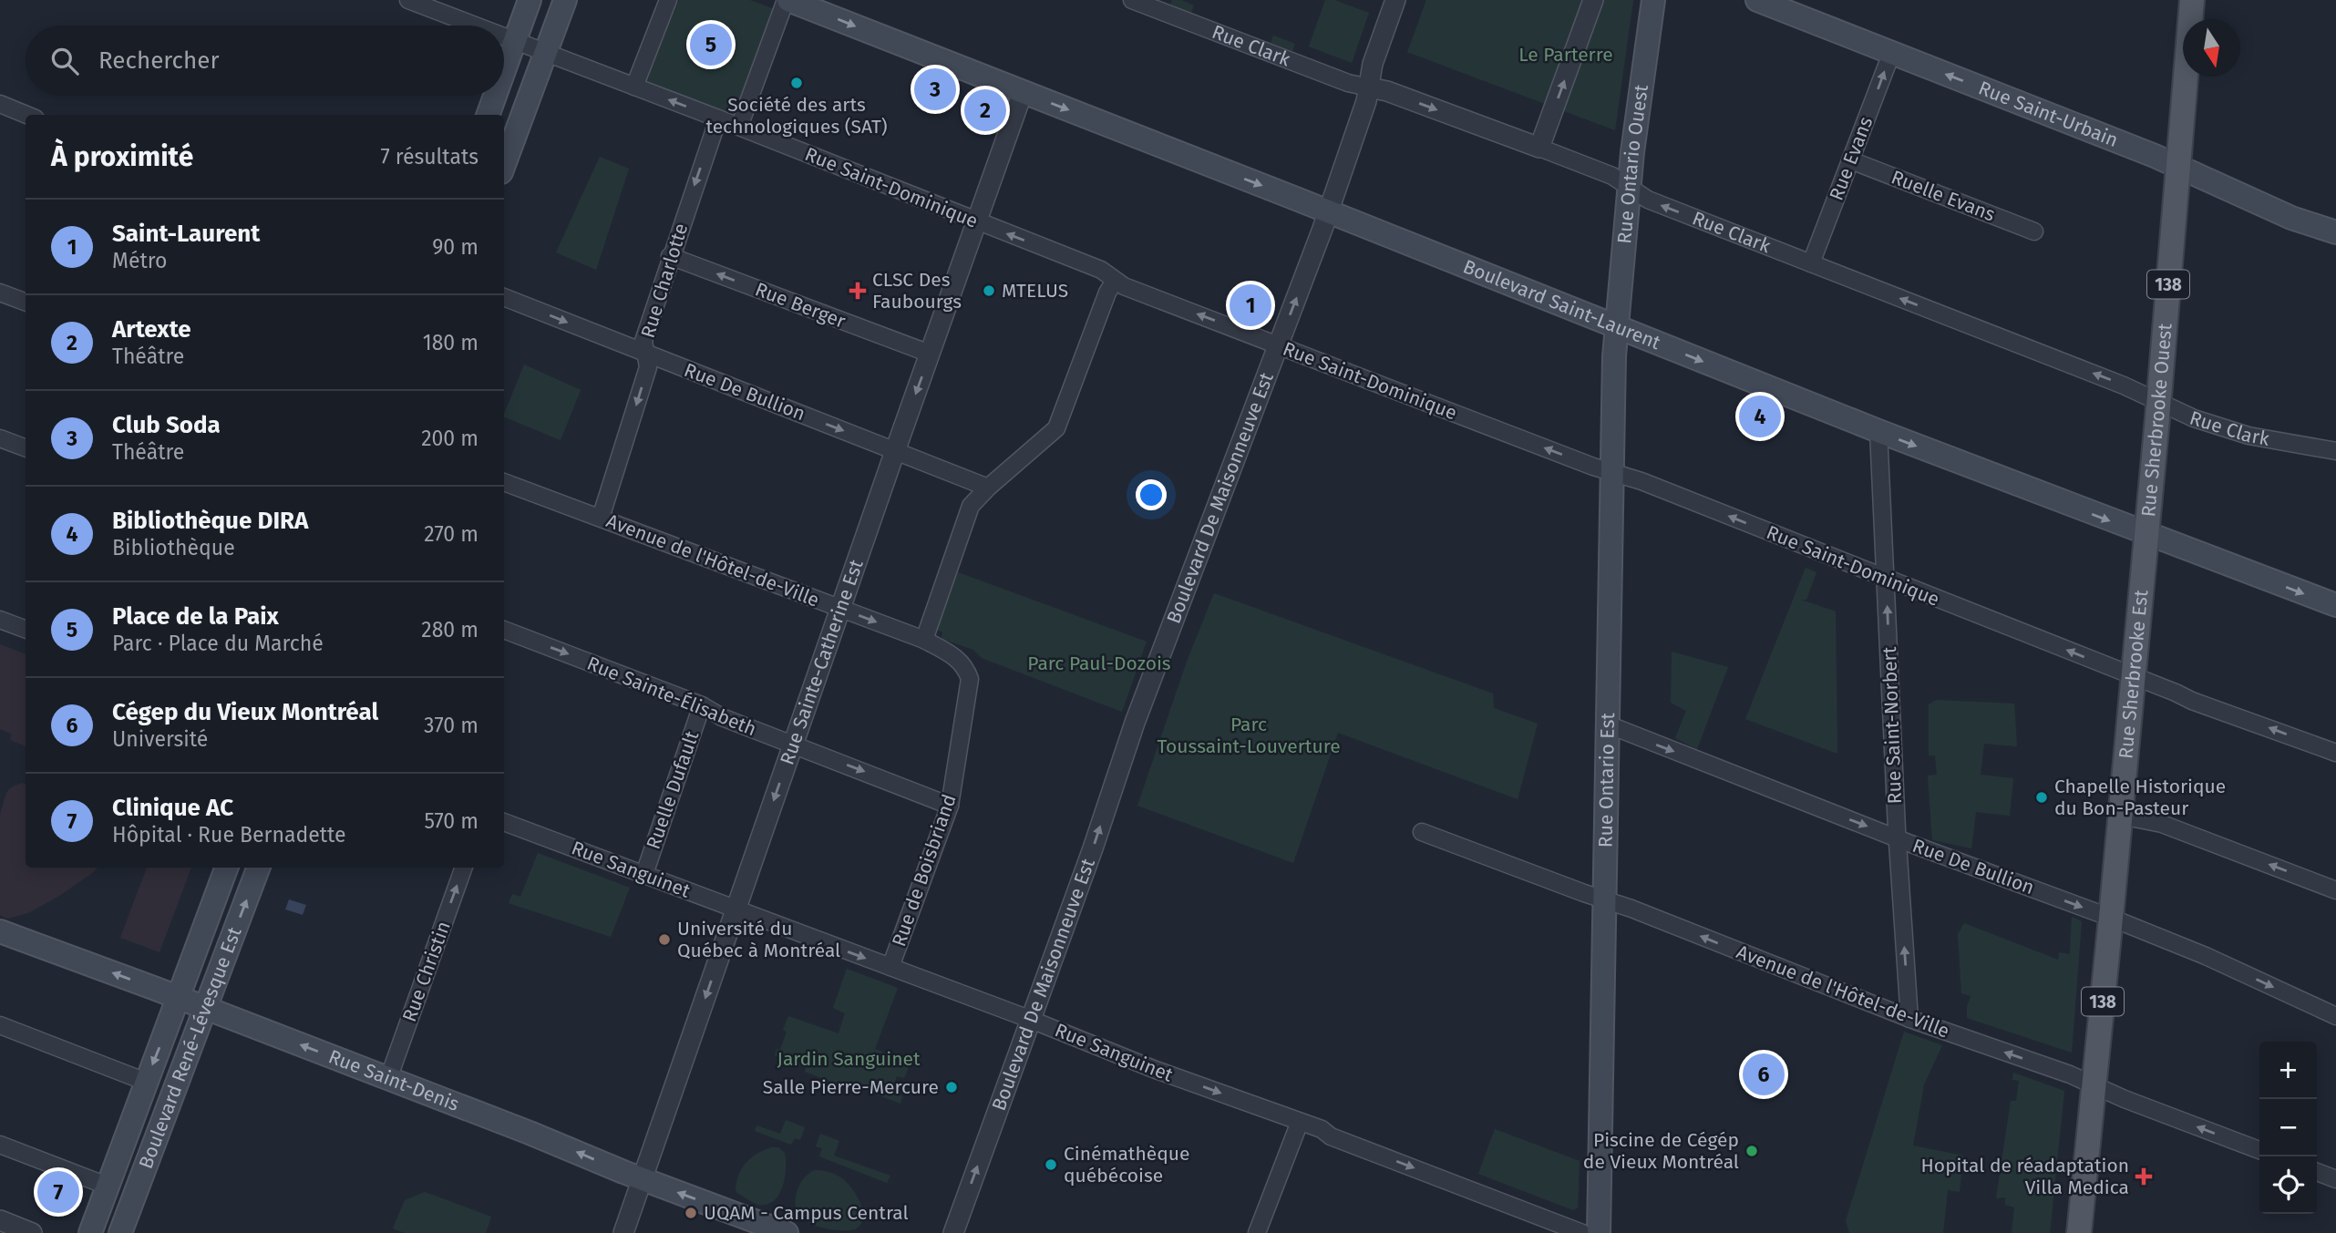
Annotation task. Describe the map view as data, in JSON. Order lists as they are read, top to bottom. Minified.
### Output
{"streets":{"main road":["Rue Saint-Urbain","Rue Ontario Ouest","138","Boulevard Saint-Laurent","Rue Sherbrooke Ouest","Rue Sherbrooke Est","Rue Ontario Est","Boulevard René-Lévesque Est","Rue Saint-Denis"],"street":["Rue Clark","Rue Evans","Rue Saint-Dominique","Ruelle Evans","Rue Charlotte","Rue Berger","Rue De Bullion","Boulevard De Maisonneuve Est","Avenue de l'Hôtel-de-Ville","Rue Sainte-Catherine Est","Rue Sainte-Élisabeth","Rue Saint-Norbert","Ruelle Dufault","Rue Sanguinet","Rue de Boisbriand","Rue Christin"]},"crossings":[["Rue Clark","Rue Evans"],["Rue Clark","Rue Ontario Ouest"],["Rue Clark","Rue Sherbrooke Ouest"],["Rue Clark","Boulevard De Maisonneuve Est"],["Rue Saint-Urbain","Rue Evans"],["Rue Saint-Urbain","Rue Sherbrooke Ouest"],["Rue Evans","Ruelle Evans"],["Rue Ontario Ouest","Boulevard Saint-Laurent"],["Rue Ontario Ouest","Rue Ontario Est"],["Rue Saint-Dominique","Rue Charlotte"],["Rue Saint-Dominique","Boulevard De Maisonneuve Est"],["Rue Saint-Dominique","Rue Sainte-Catherine Est"],["Rue Saint-Dominique","Rue Sherbrooke Est"],["Rue Saint-Dominique","Rue Saint-Norbert"],["Rue Saint-Dominique","Rue Ontario Est"],["Rue Charlotte","Rue Berger"],["Rue Charlotte","Rue De Bullion"],["Rue Charlotte","Avenue de l'Hôtel-de-Ville"],["Rue Berger","Rue Sainte-Catherine Est"],["Boulevard Saint-Laurent","Rue Sherbrooke Ouest"],["Boulevard Saint-Laurent","Boulevard De Maisonneuve Est"],["Boulevard Saint-Laurent","Rue Sainte-Catherine Est"],["Boulevard Saint-Laurent","Rue Sherbrooke Est"],["Boulevard Saint-Laurent","Rue Saint-Norbert"],["Boulevard Saint-Laurent","Rue Ontario Est"],["Rue De Bullion","Rue Sainte-Catherine Est"],["Rue De Bullion","Rue Sherbrooke Est"],["Rue De Bullion","Rue Saint-Norbert"],["Rue De Bullion","Rue Ontario Est"],["Rue Sherbrooke Ouest","Rue Sherbrooke Est"],["Boulevard De Maisonneuve Est","Rue Sanguinet"],["Avenue de l'Hôtel-de-Ville","Rue Sainte-Catherine Est"],["Avenue de l'Hôtel-de-Ville","Rue Sherbrooke Est"],["Avenue de l'Hôtel-de-Ville","Rue Saint-Norbert"],["Avenue de l'Hôtel-de-Ville","Rue Ontario Est"],["Avenue de l'Hôtel-de-Ville","Rue de Boisbriand"],["Rue Sainte-Catherine Est","Rue Sainte-Élisabeth"],["Rue Sainte-Catherine Est","Rue Sanguinet"],["Rue Sainte-Catherine Est","Rue Saint-Denis"],["Rue Sainte-Élisabeth","Ruelle Dufault"],["Rue Sainte-Élisabeth","Rue de Boisbriand"],["Ruelle Dufault","Rue Sanguinet"],["Rue Sanguinet","Rue de Boisbriand"],["Rue Christin","Rue Saint-Denis"],["Boulevard René-Lévesque Est","Rue Saint-Denis"]],"one_way":["Rue Saint-Urbain","Rue Evans","Rue Saint-Dominique","Rue Charlotte","Rue Berger","Boulevard Saint-Laurent","Rue De Bullion","Boulevard De Maisonneuve Est","Rue Sainte-Catherine Est","Rue Sainte-Élisabeth","Rue Saint-Norbert","Rue Sanguinet","Rue Christin","Rue Saint-Denis"],"parks":["Le Parterre","Parc Paul-Dozois","Parc Toussaint-Louverture","Jardin Sanguinet"],"places":{"other":["Société des arts technologiques (SAT)","MTELUS","Chapelle Historique du Bon-Pasteur","Université du Québec à Montréal","Salle Pierre-Mercure","Piscine de Cégép de Vieux Montréal","Cinémathèque québécoise","UQAM - Campus Central"],"health":["CLSC Des Faubourgs","Hopital de réadaptation Villa Medica"]},"north":"bottom","page":{"pins":["5","3","2","1","4","6","7"],"search":"Rechercher","heading":["À proximité","7 résultats"],"list":[{"mark":"1","name":"Saint-Laurent","note":"Métro","value":"90 m"},{"mark":"2","name":"Artexte","note":"Théâtre","value":"180 m"},{"mark":"3","name":"Club Soda","note":"Théâtre","value":"200 m"},{"mark":"4","name":"Bibliothèque DIRA","note":"Bibliothèque","value":"270 m"},{"mark":"5","name":"Place de la Paix","note":"Parc · Place du Marché","value":"280 m"},{"mark":"6","name":"Cégep du Vieux Montréal","note":"Université","value":"370 m"},{"mark":"7","name":"Clinique AC","note":"Hôpital · Rue Bernadette","value":"570 m"}],"map_buttons":["+","−"]}}
